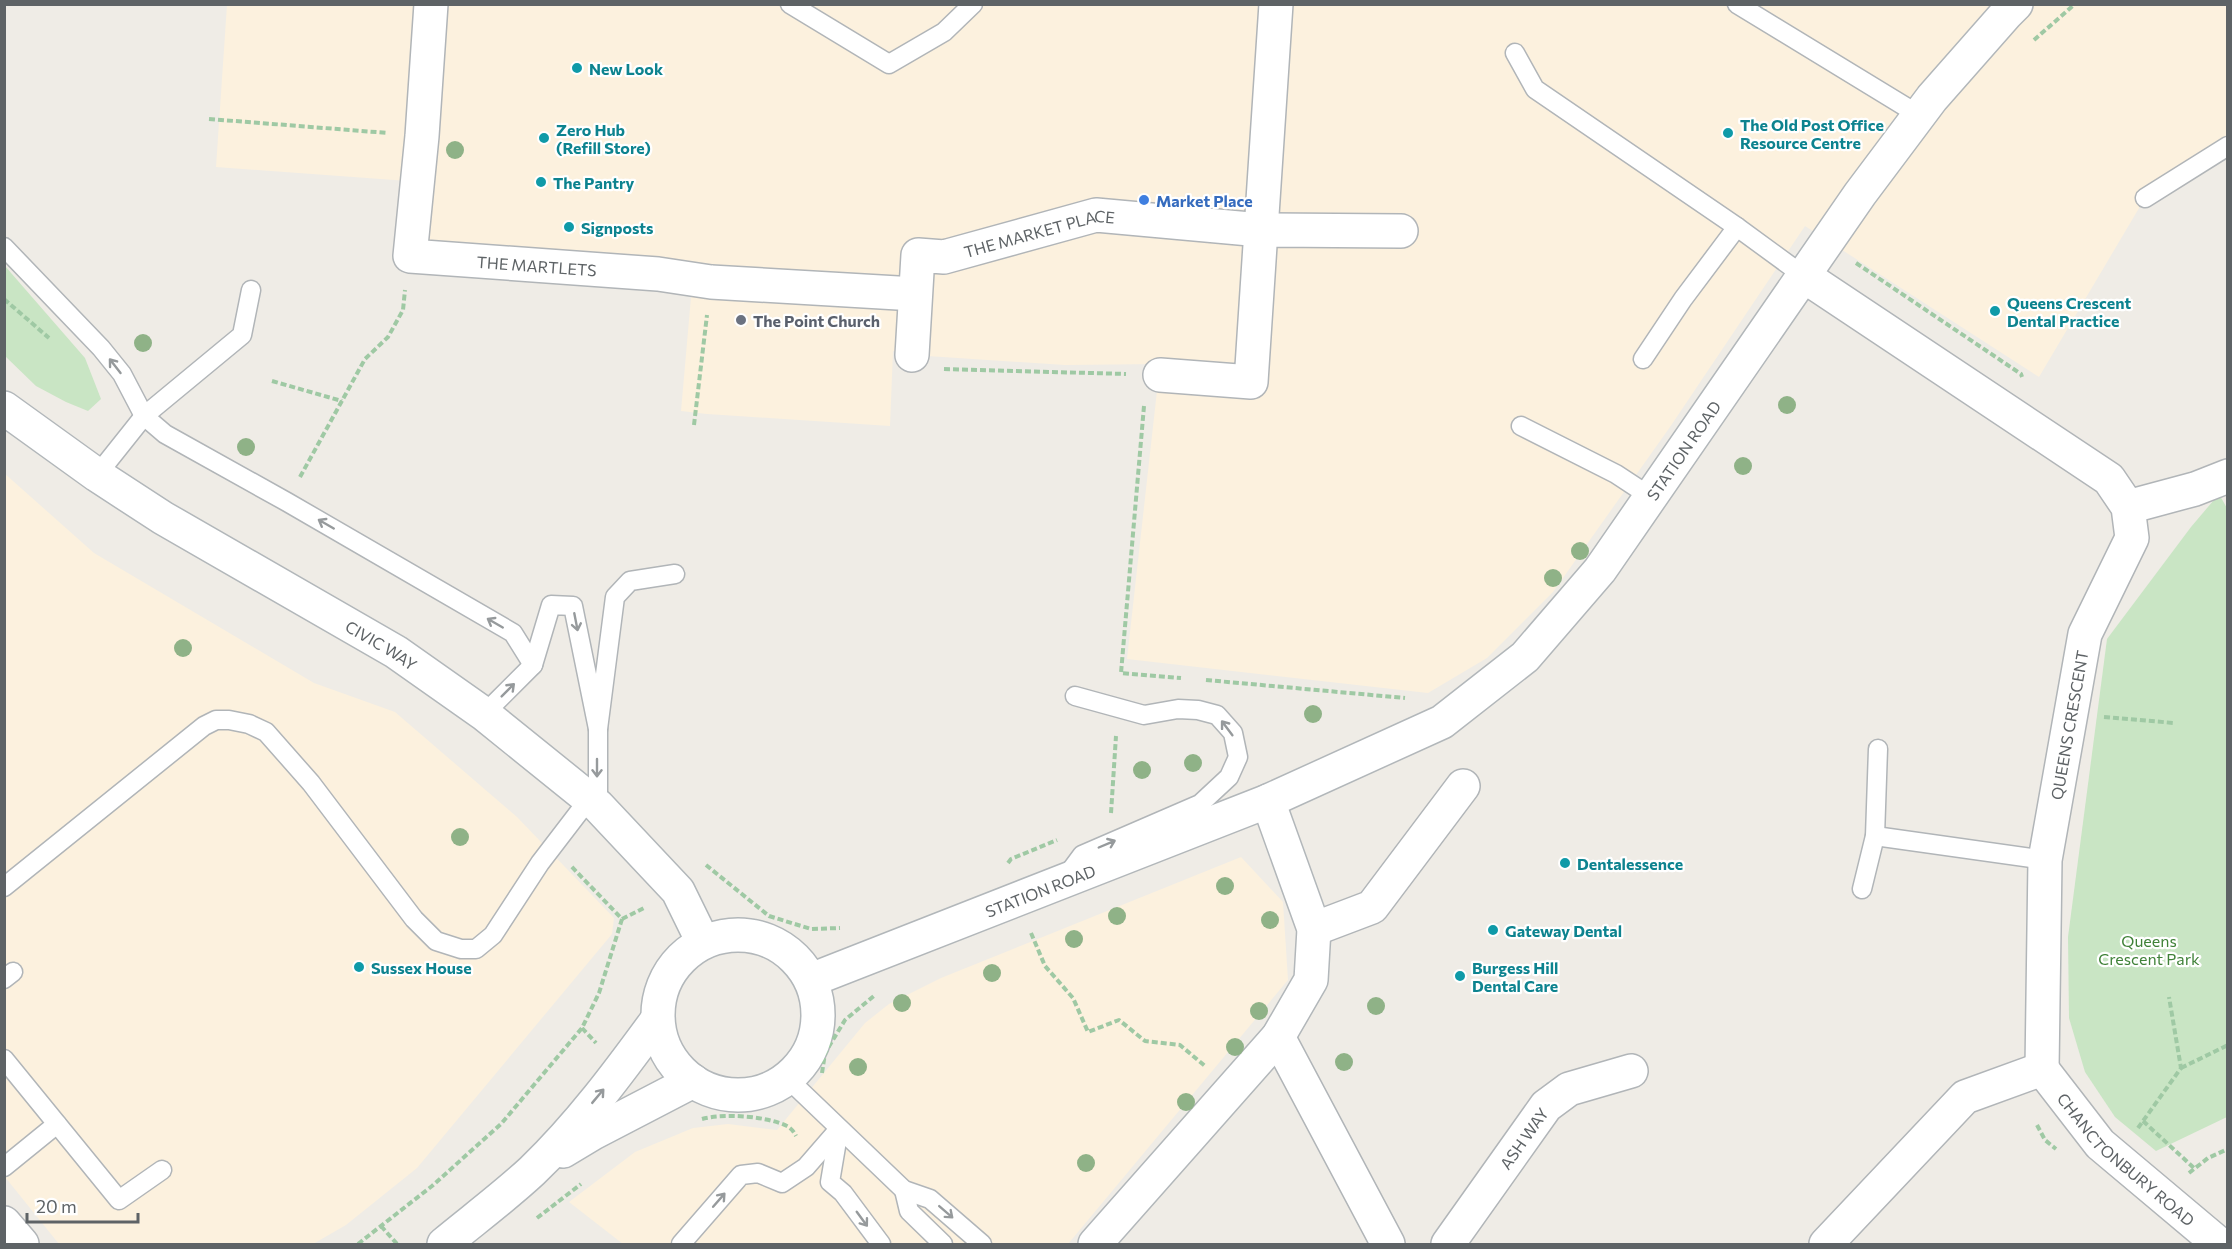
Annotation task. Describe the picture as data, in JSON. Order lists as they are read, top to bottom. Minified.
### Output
{"streets":{"street":["THE MARKET PLACE","THE MARTLETS","STATION ROAD","CIVIC WAY","QUEENS CRESCENT","ASH WAY","CHANCTONBURY ROAD"]},"crossings":[["THE MARKET PLACE","THE MARTLETS"],["STATION ROAD","CIVIC WAY"],["STATION ROAD","QUEENS CRESCENT"],["QUEENS CRESCENT","CHANCTONBURY ROAD"]],"parks":["Queens Crescent Park"],"places":["New Look","The Old Post Office Resource Centre","Zero Hub (Refill Store)","The Pantry","Market Place","Signposts","Queens Crescent Dental Practice","The Point Church","Dentalessence","Gateway Dental","Sussex House","Burgess Hill Dental Care"],"scale_bar":"20 m"}
